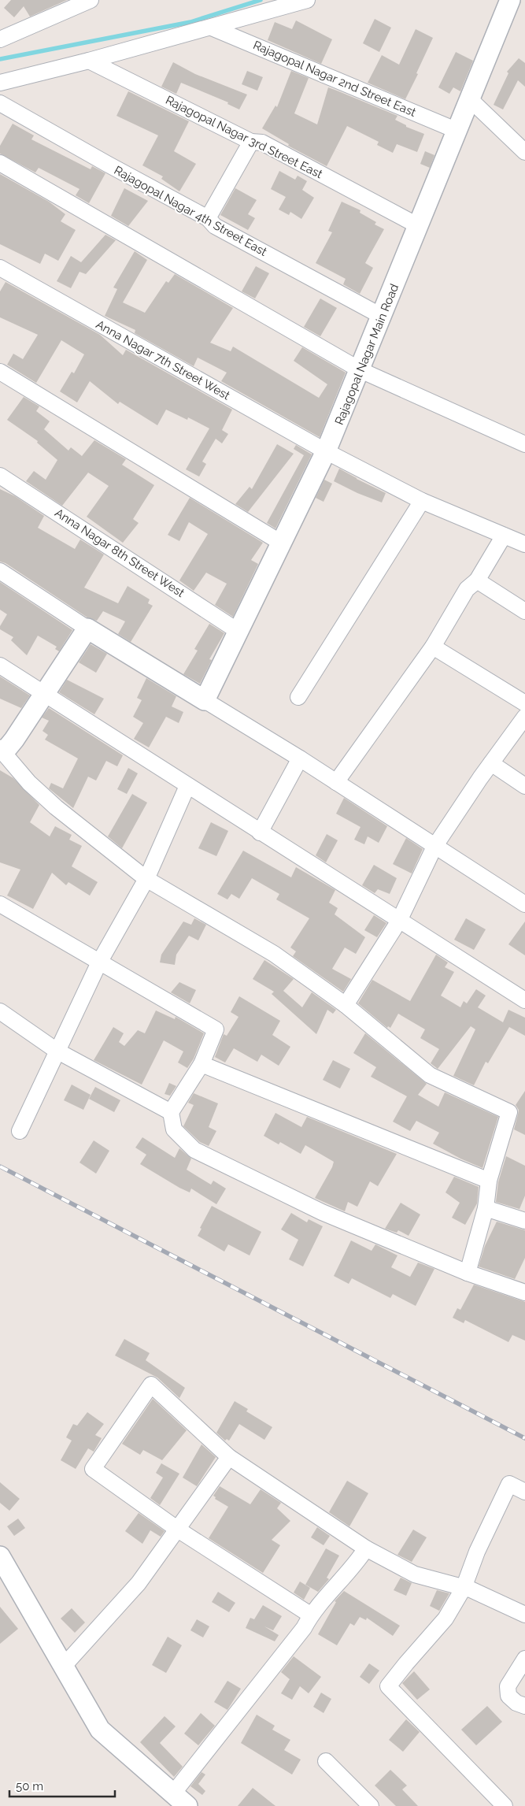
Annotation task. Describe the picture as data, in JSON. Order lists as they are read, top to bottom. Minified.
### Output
{"streets":{"street":["Rajagopal Nagar 2nd Street East","Rajagopal Nagar 3rd Street East","Rajagopal Nagar 4th Street East","Rajagopal Nagar Main Road","Anna Nagar 7th Street West","Anna Nagar 8th Street West"]},"crossings":[["Rajagopal Nagar 2nd Street East","Rajagopal Nagar Main Road"],["Rajagopal Nagar 3rd Street East","Rajagopal Nagar Main Road"],["Rajagopal Nagar 4th Street East","Rajagopal Nagar Main Road"],["Rajagopal Nagar Main Road","Anna Nagar 7th Street West"],["Rajagopal Nagar Main Road","Anna Nagar 8th Street West"]],"scale_bar":"50 m"}
